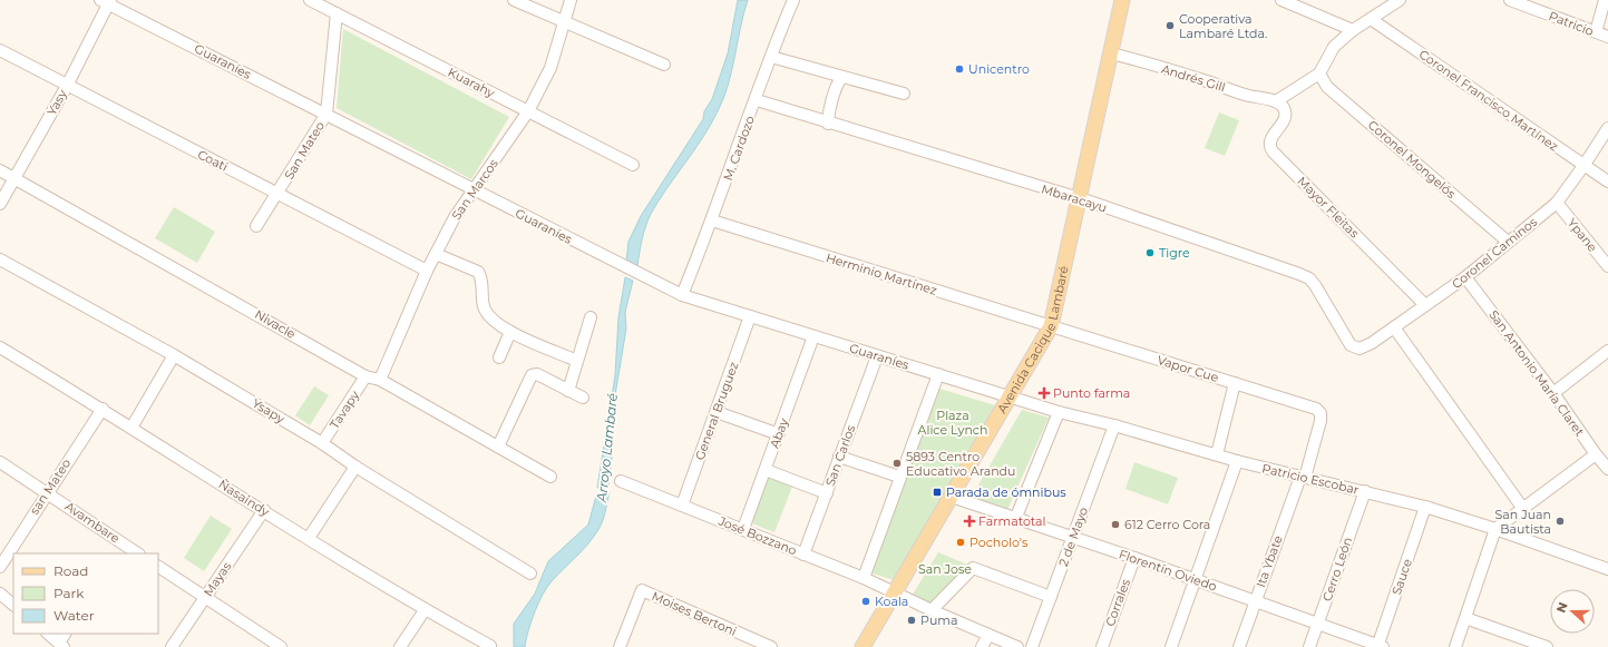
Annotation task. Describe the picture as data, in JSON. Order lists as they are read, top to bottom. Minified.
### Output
{"streets":{"main road":["Avenida Cacique Lambaré"],"street":["Patricio","Guaraníes","Andrés Gill","Kuarahy","Coronel Francisco Martínez","Yasy","M. Cardozo","San Mateo","Coronel Mongelós","Coati","San Marcos","Mbaracayu","Mayor Fleitas","Ypane","Coronel Caminos","Herminio Martínez","Nivacle","Vapor Cue","San Antonio María Claret","Tavapy","Ysapy","General Bruguez","Abay","San Carlos","Patricio Escobar","san Mateo","Ñasaindy","Avambare","José Bozzano","2 de Mayo","Ita Ybate","Cerro León","Florentín Oviedo","Sauce","Mayas","Corrales","Moises Bertoni"]},"crossings":[["Guaraníes","Yasy"],["Guaraníes","M. Cardozo"],["Guaraníes","San Mateo"],["Guaraníes","San Marcos"],["Guaraníes","Avenida Cacique Lambaré"],["Guaraníes","General Bruguez"],["Guaraníes","Abay"],["Guaraníes","San Carlos"],["Guaraníes","Patricio Escobar"],["Andrés Gill","Mayor Fleitas"],["Andrés Gill","Avenida Cacique Lambaré"],["Kuarahy","San Mateo"],["Kuarahy","San Marcos"],["Coronel Francisco Martínez","Coronel Caminos"],["Yasy","Coati"],["Yasy","Nivacle"],["M. Cardozo","Mbaracayu"],["M. Cardozo","Herminio Martínez"],["San Mateo","Coati"],["Coronel Mongelós","Coronel Caminos"],["Coati","San Marcos"],["San Marcos","Nivacle"],["Mbaracayu","Coronel Caminos"],["Mbaracayu","Avenida Cacique Lambaré"],["Mayor Fleitas","Coronel Caminos"],["Ypane","Coronel Caminos"],["Coronel Caminos","San Antonio María Claret"],["Herminio Martínez","Avenida Cacique Lambaré"],["Herminio Martínez","Vapor Cue"],["Nivacle","Tavapy"],["Avenida Cacique Lambaré","Vapor Cue"],["Avenida Cacique Lambaré","Patricio Escobar"],["Avenida Cacique Lambaré","José Bozzano"],["Avenida Cacique Lambaré","Florentín Oviedo"],["Vapor Cue","Ita Ybate"],["Tavapy","Ysapy"],["General Bruguez","José Bozzano"],["Abay","José Bozzano"],["San Carlos","José Bozzano"],["Patricio Escobar","2 de Mayo"],["Patricio Escobar","Ita Ybate"],["Patricio Escobar","Cerro León"],["Patricio Escobar","Sauce"],["san Mateo","Ñasaindy"],["san Mateo","Avambare"],["Ñasaindy","Mayas"],["2 de Mayo","Florentín Oviedo"],["Ita Ybate","Florentín Oviedo"],["Cerro León","Florentín Oviedo"],["Florentín Oviedo","Sauce"],["Florentín Oviedo","Corrales"]],"water":["Arroyo Lambaré"],"parks":["Plaza Alice Lynch","San Jose"],"places":{"other":["Cooperativa Lambaré Ltda.","Unicentro","Tigre","5893 Centro Educativo Arandu","San Juan Bautista","612 Cerro Cora","Pocholo's","Koala","Puma"],"health":["Punto farma","Farmatotal"],"transit":["Parada de ómnibus"]},"legend":["Road","Park","Water"],"north":"left"}
